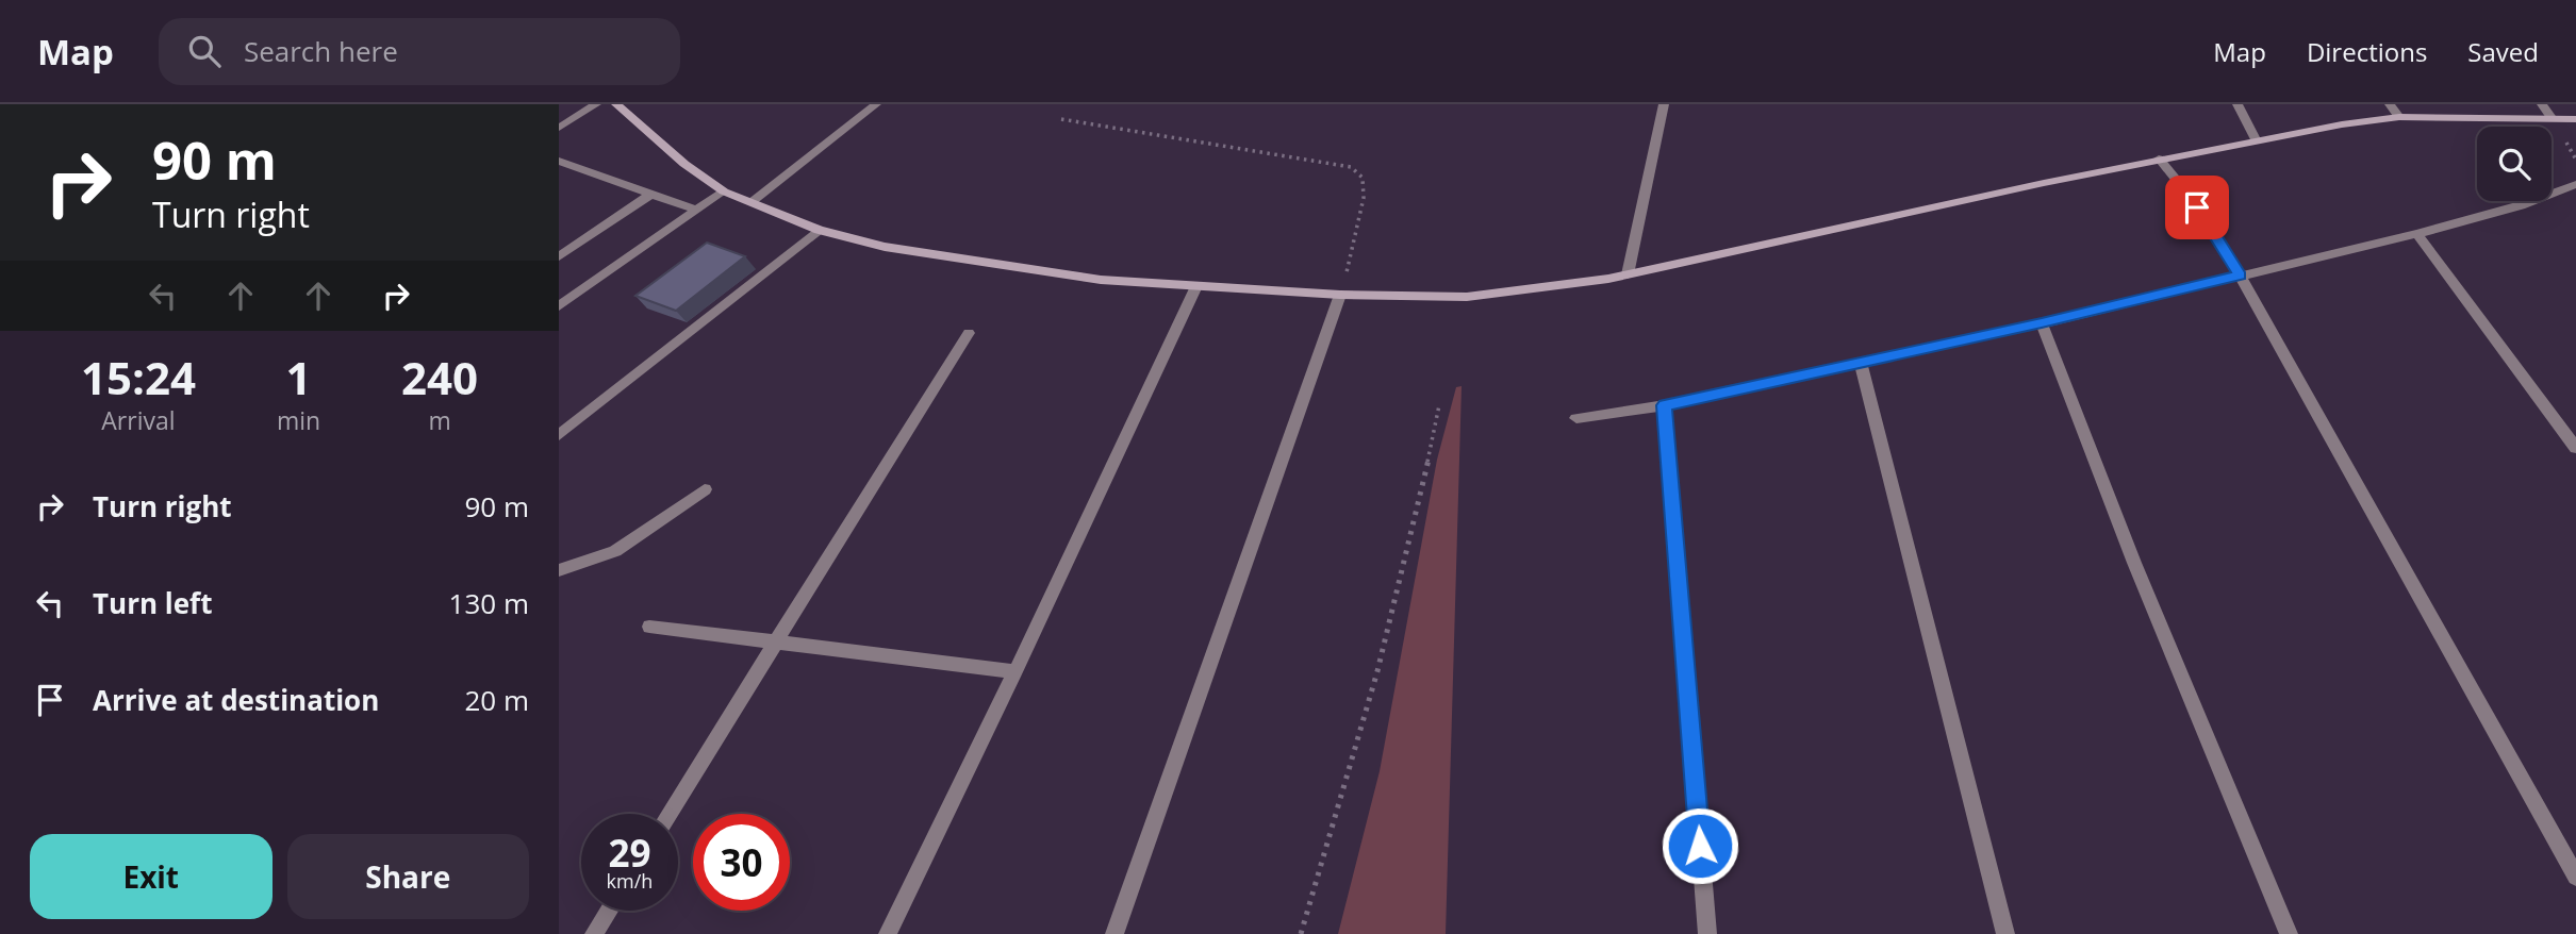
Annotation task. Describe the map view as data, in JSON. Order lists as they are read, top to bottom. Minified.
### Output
{"page":{"header":"Map","search":"Search here","nav":["Map","Directions","Saved"],"turn":["90 m","Turn right"],"eta":["15:24","Arrival","1","min","240","m"],"list":[{"name":"Turn right","value":"90 m"},{"name":"Turn left","value":"130 m"},{"name":"Arrive at destination","value":"20 m"}],"speed":"29 km/h","limit":"30","buttons":["Exit","Share"]}}
